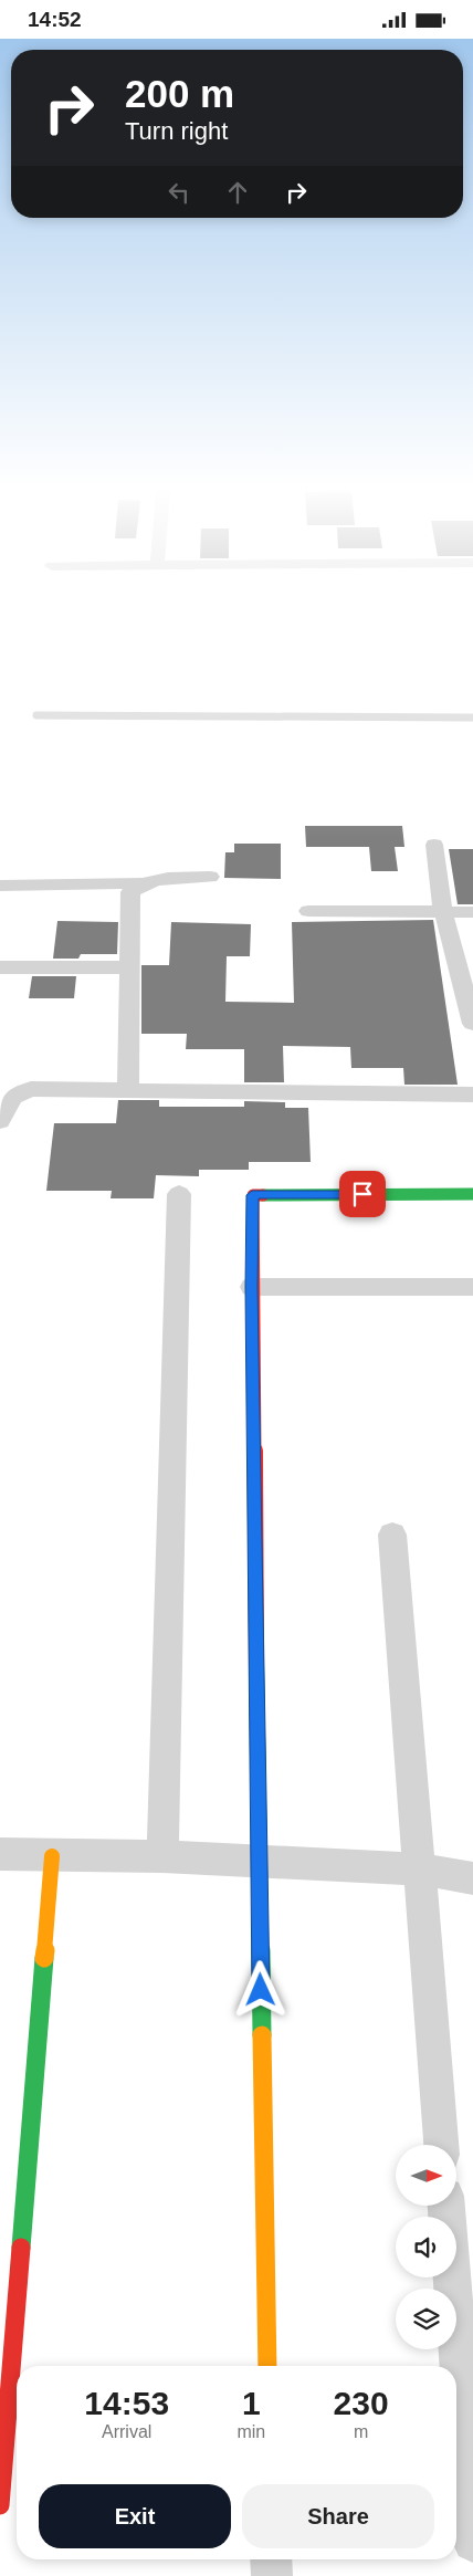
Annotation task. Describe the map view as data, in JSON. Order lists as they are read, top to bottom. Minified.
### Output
{"north":"right","page":{"status":"14:52","turn":["200 m","Turn right"],"eta":["14:53","Arrival","1","min","230","m"],"buttons":["Exit","Share"]}}
